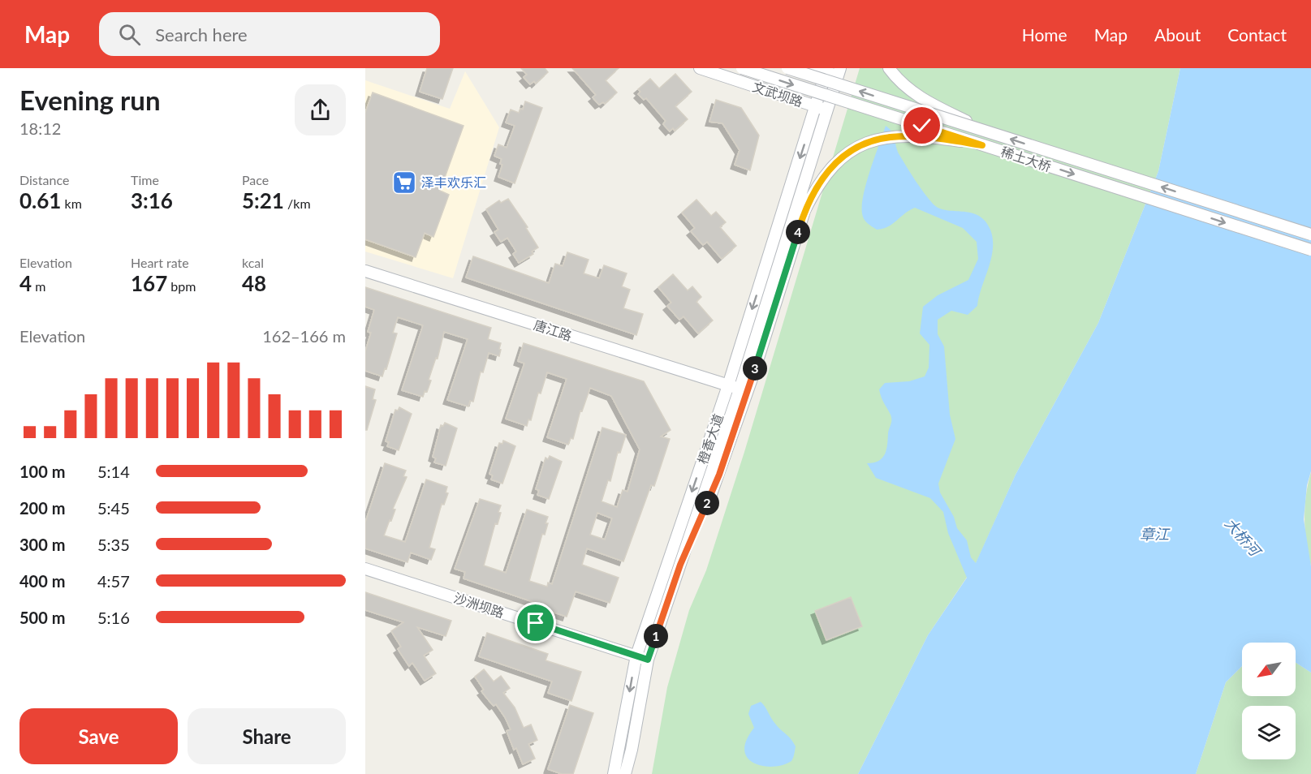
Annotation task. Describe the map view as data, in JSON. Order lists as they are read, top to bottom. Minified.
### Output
{"streets":{"main road":["文武坝路","稀土大桥","唐江路","橙香大道","沙洲坝路"]},"crossings":[["文武坝路","橙香大道"],["唐江路","橙香大道"],["橙香大道","沙洲坝路"]],"water":["章江","大桥河"],"places":{"supermarket":["泽丰欢乐汇"]},"north":"bottom left","page":{"header":"Map","search":"Search here","nav":["Home","Map","About","Contact"],"heading":["Evening run","18:12"],"stats":[["Distance","0.61 km"],["Time","3:16"],["Pace","5:21 /km"],["Elevation","4 m"],["Heart rate","167 bpm"],["kcal","48"]],"pins":["4","3","2","1"],"chart":["Elevation","162–166 m"],"list":[{"name":"100 m","note":"5:14"},{"name":"200 m","note":"5:45"},{"name":"300 m","note":"5:35"},{"name":"400 m","note":"4:57"},{"name":"500 m","note":"5:16"}],"buttons":["Save","Share"]}}
